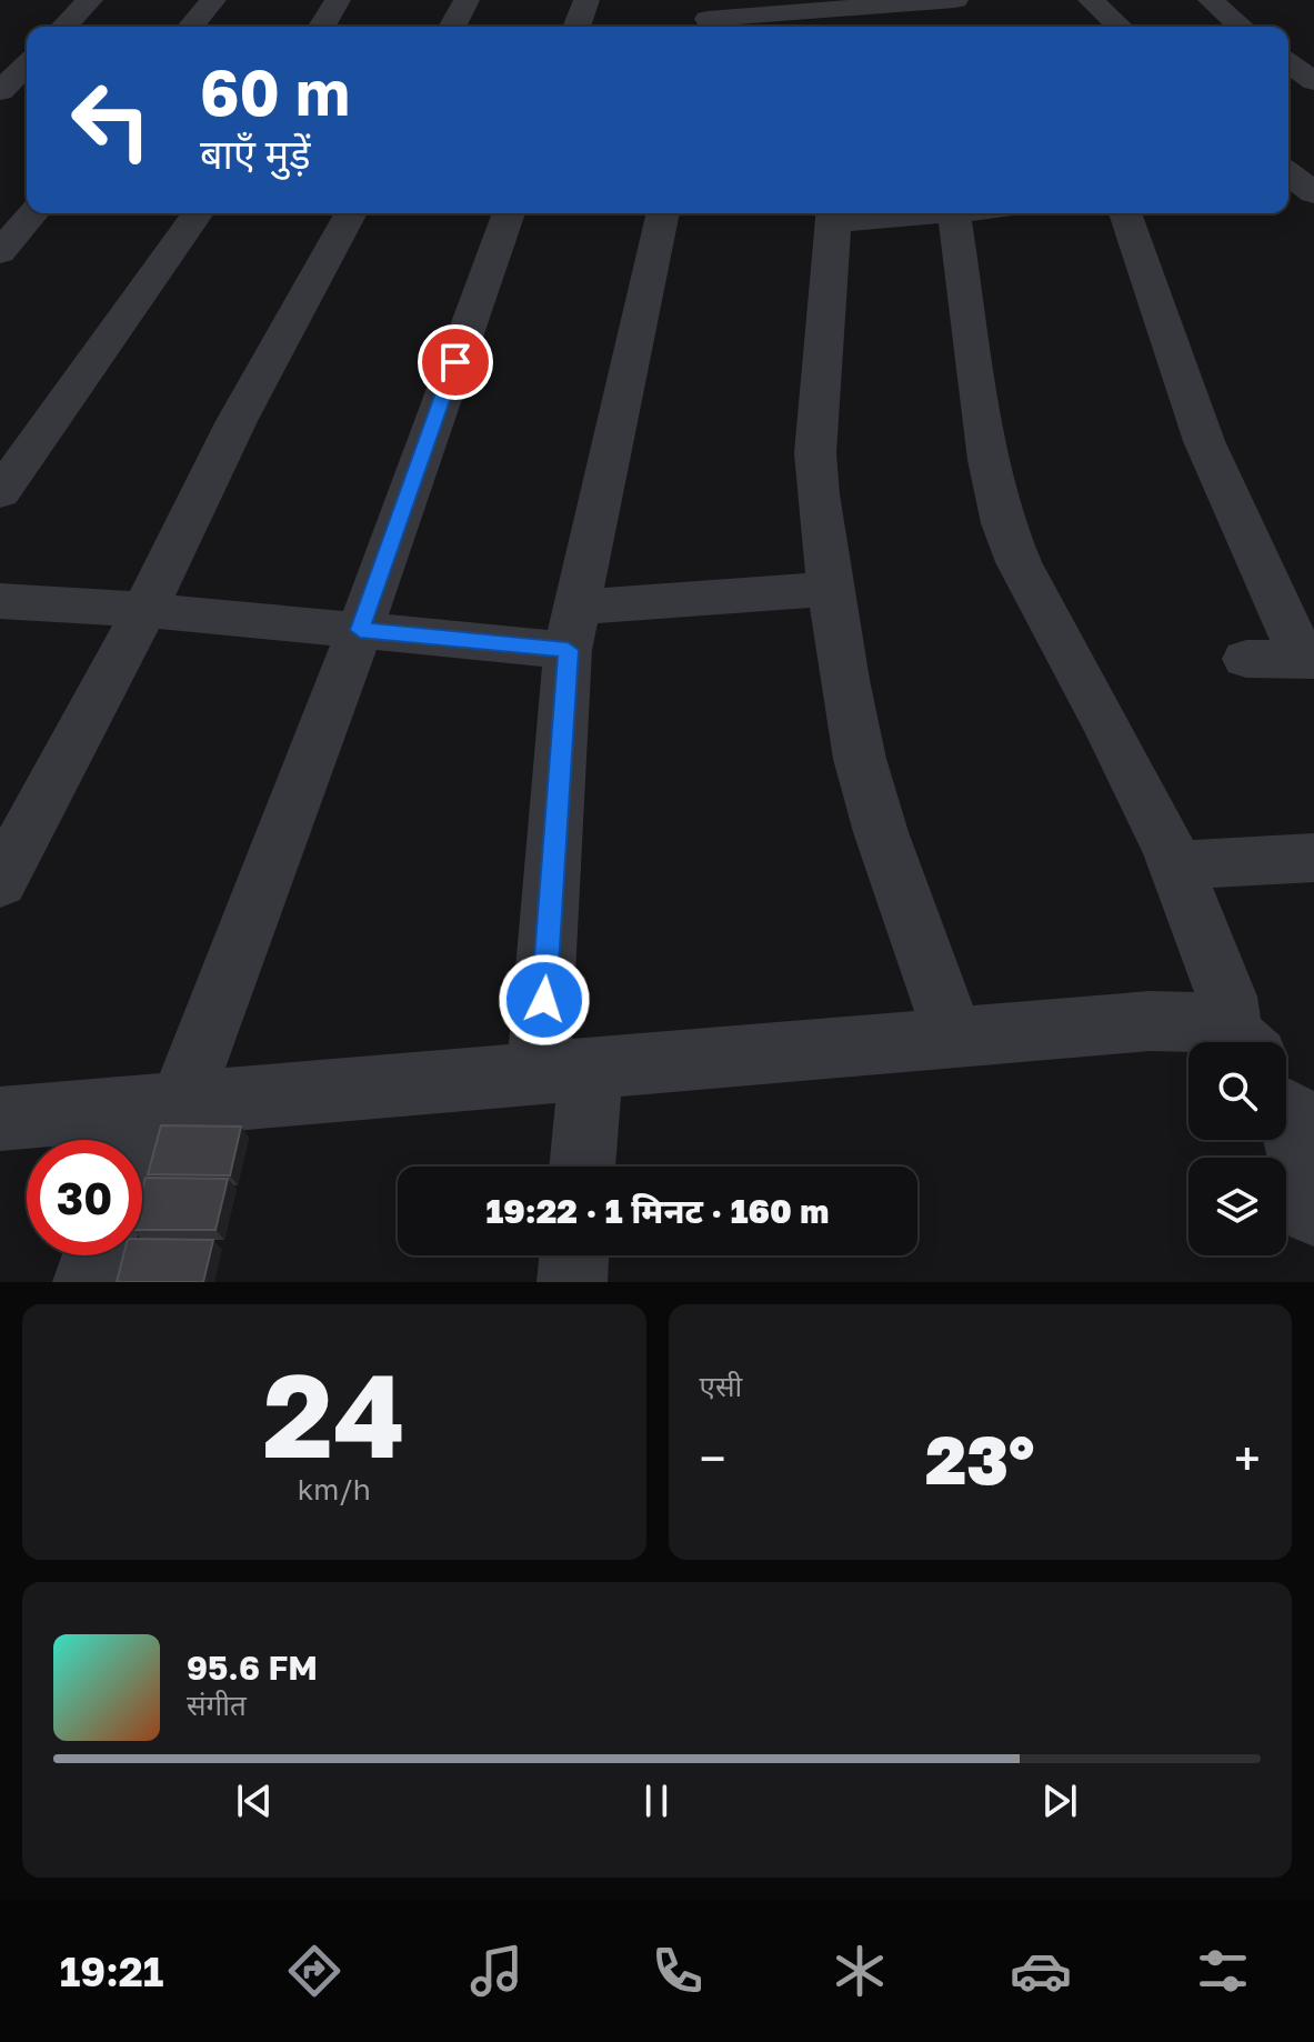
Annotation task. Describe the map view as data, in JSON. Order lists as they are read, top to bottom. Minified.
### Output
{"page":{"turn":["60 m","बाएँ मुड़ें"],"limit":"30","trip":"19:22 · 1 मिनट · 160 m","tile":[["24","km/h"],"एसी"],"heat":["−","23°","+"],"song":["95.6 FM","संगीत"],"tabs":"19:21"}}
